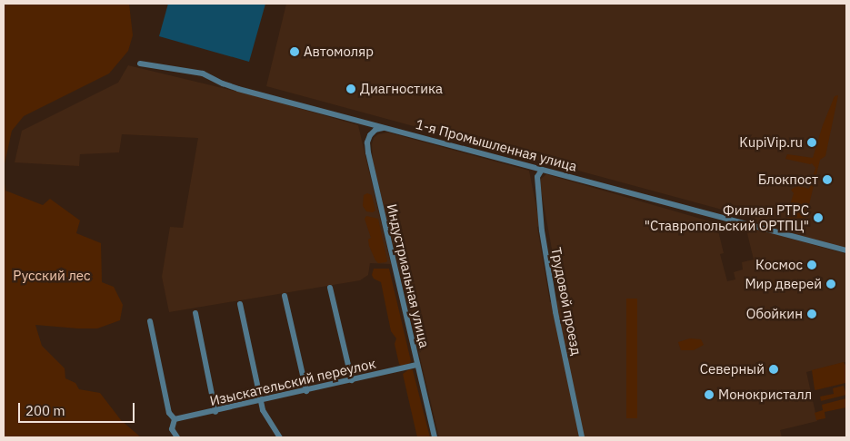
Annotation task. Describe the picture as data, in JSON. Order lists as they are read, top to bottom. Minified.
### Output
{"streets":{"street":["1-я Промышленная улица","Индустриальная улица","Трудовой проезд","Изыскательский переулок"]},"crossings":[["1-я Промышленная улица","Индустриальная улица"],["1-я Промышленная улица","Трудовой проезд"],["Индустриальная улица","Изыскательский переулок"]],"parks":["Русский лес"],"places":["Автомоляр","Диагностика","KupiVip.ru","Блокпост","Филиал РТРС \"Ставропольский ОРТПЦ\"","Космос","Мир дверей","Обойкин","Северный","Монокристалл"],"scale_bar":"200 m"}
